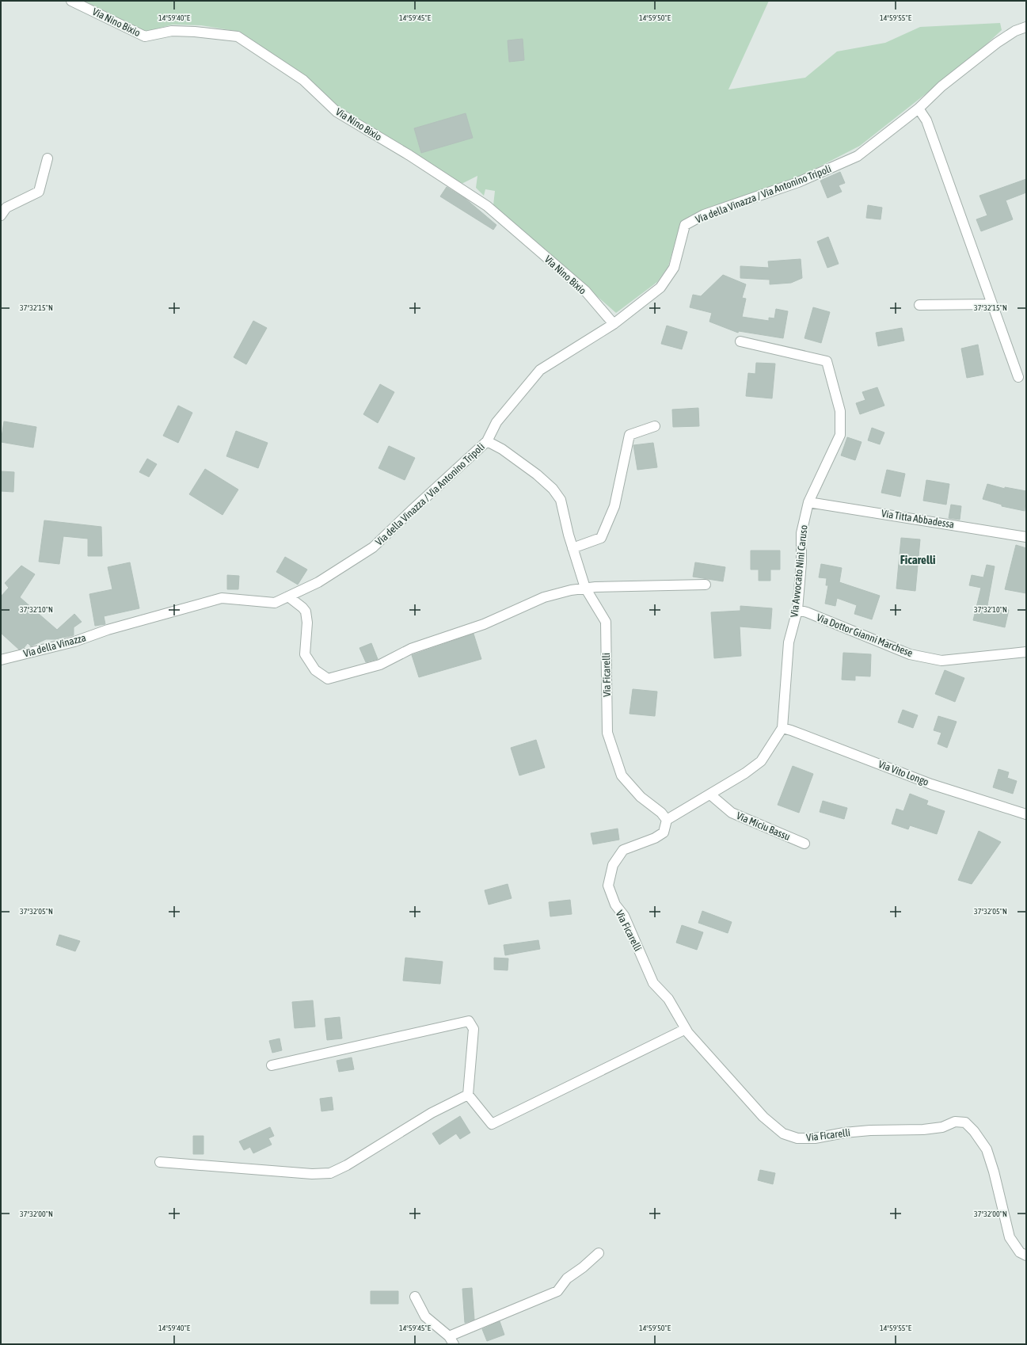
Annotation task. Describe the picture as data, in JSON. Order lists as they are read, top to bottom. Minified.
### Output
{"streets":{"street":["Via Nino Bixio","Via della Vinazza / Via Antonino Tripoli","Via Titta Abbadessa","Via Avvocato Ninì Caruso","Via Dottor Gianni Marchese","Via della Vinazza","Via Ficarelli","Via Vito Longo","Via Miciu Bassu"]},"crossings":[["Via Nino Bixio","Via della Vinazza / Via Antonino Tripoli"],["Via della Vinazza / Via Antonino Tripoli","Via della Vinazza"],["Via della Vinazza / Via Antonino Tripoli","Via Ficarelli"],["Via Titta Abbadessa","Via Avvocato Ninì Caruso"],["Via Avvocato Ninì Caruso","Via Dottor Gianni Marchese"],["Via Avvocato Ninì Caruso","Via Ficarelli"],["Via Avvocato Ninì Caruso","Via Vito Longo"],["Via Avvocato Ninì Caruso","Via Miciu Bassu"]],"districts":["Ficarelli"],"coordinates":["14°59'40\"E","14°59'45\"E","14°59'50\"E","14°59'55\"E","37°32'15\"N","37°32'10\"N","37°32'05\"N","37°32'00\"N"]}
